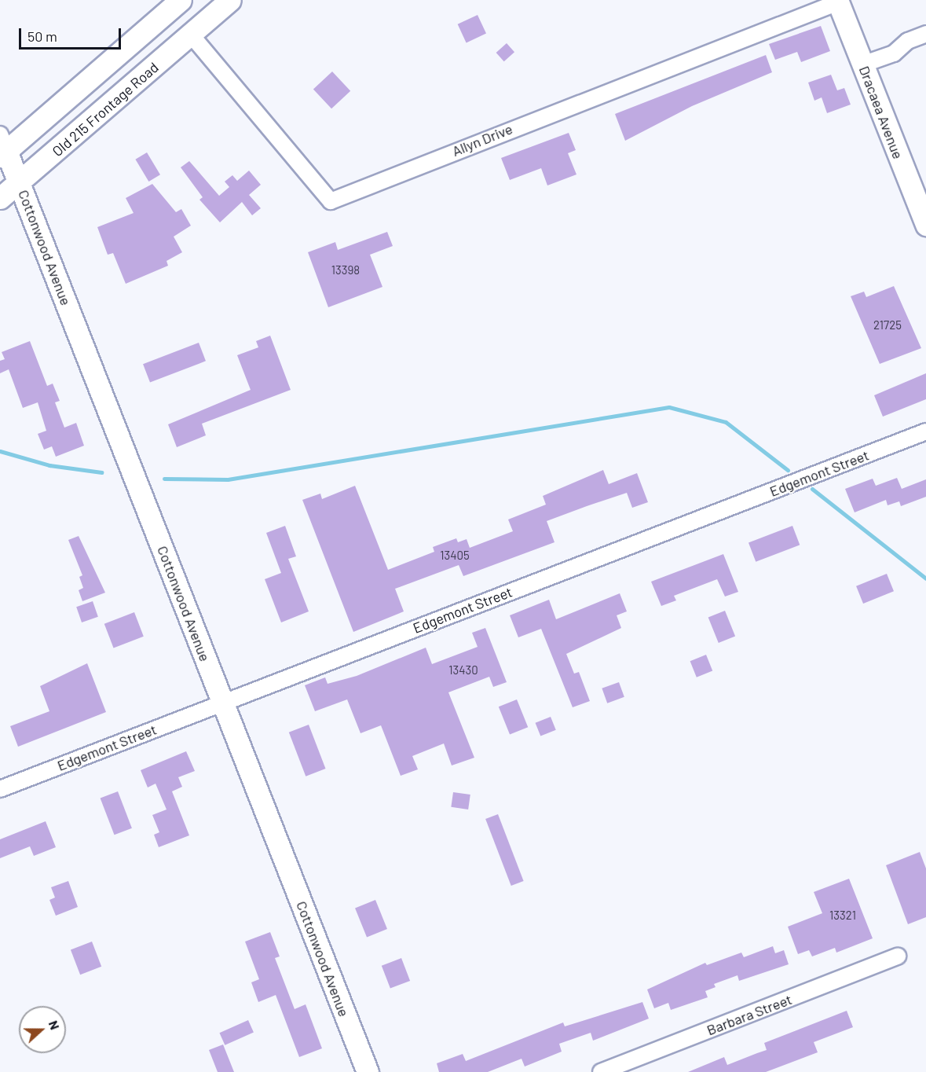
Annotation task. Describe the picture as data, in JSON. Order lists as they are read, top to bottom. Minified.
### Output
{"streets":{"street":["Old 215 Frontage Road","Dracaea Avenue","Allyn Drive","Cottonwood Avenue","Edgemont Street","Barbara Street"]},"crossings":[["Old 215 Frontage Road","Allyn Drive"],["Old 215 Frontage Road","Cottonwood Avenue"],["Dracaea Avenue","Allyn Drive"],["Cottonwood Avenue","Edgemont Street"]],"house_numbers":["13398","21725","13405","13430","13321"],"scale_bar":"50 m","north":"right"}
